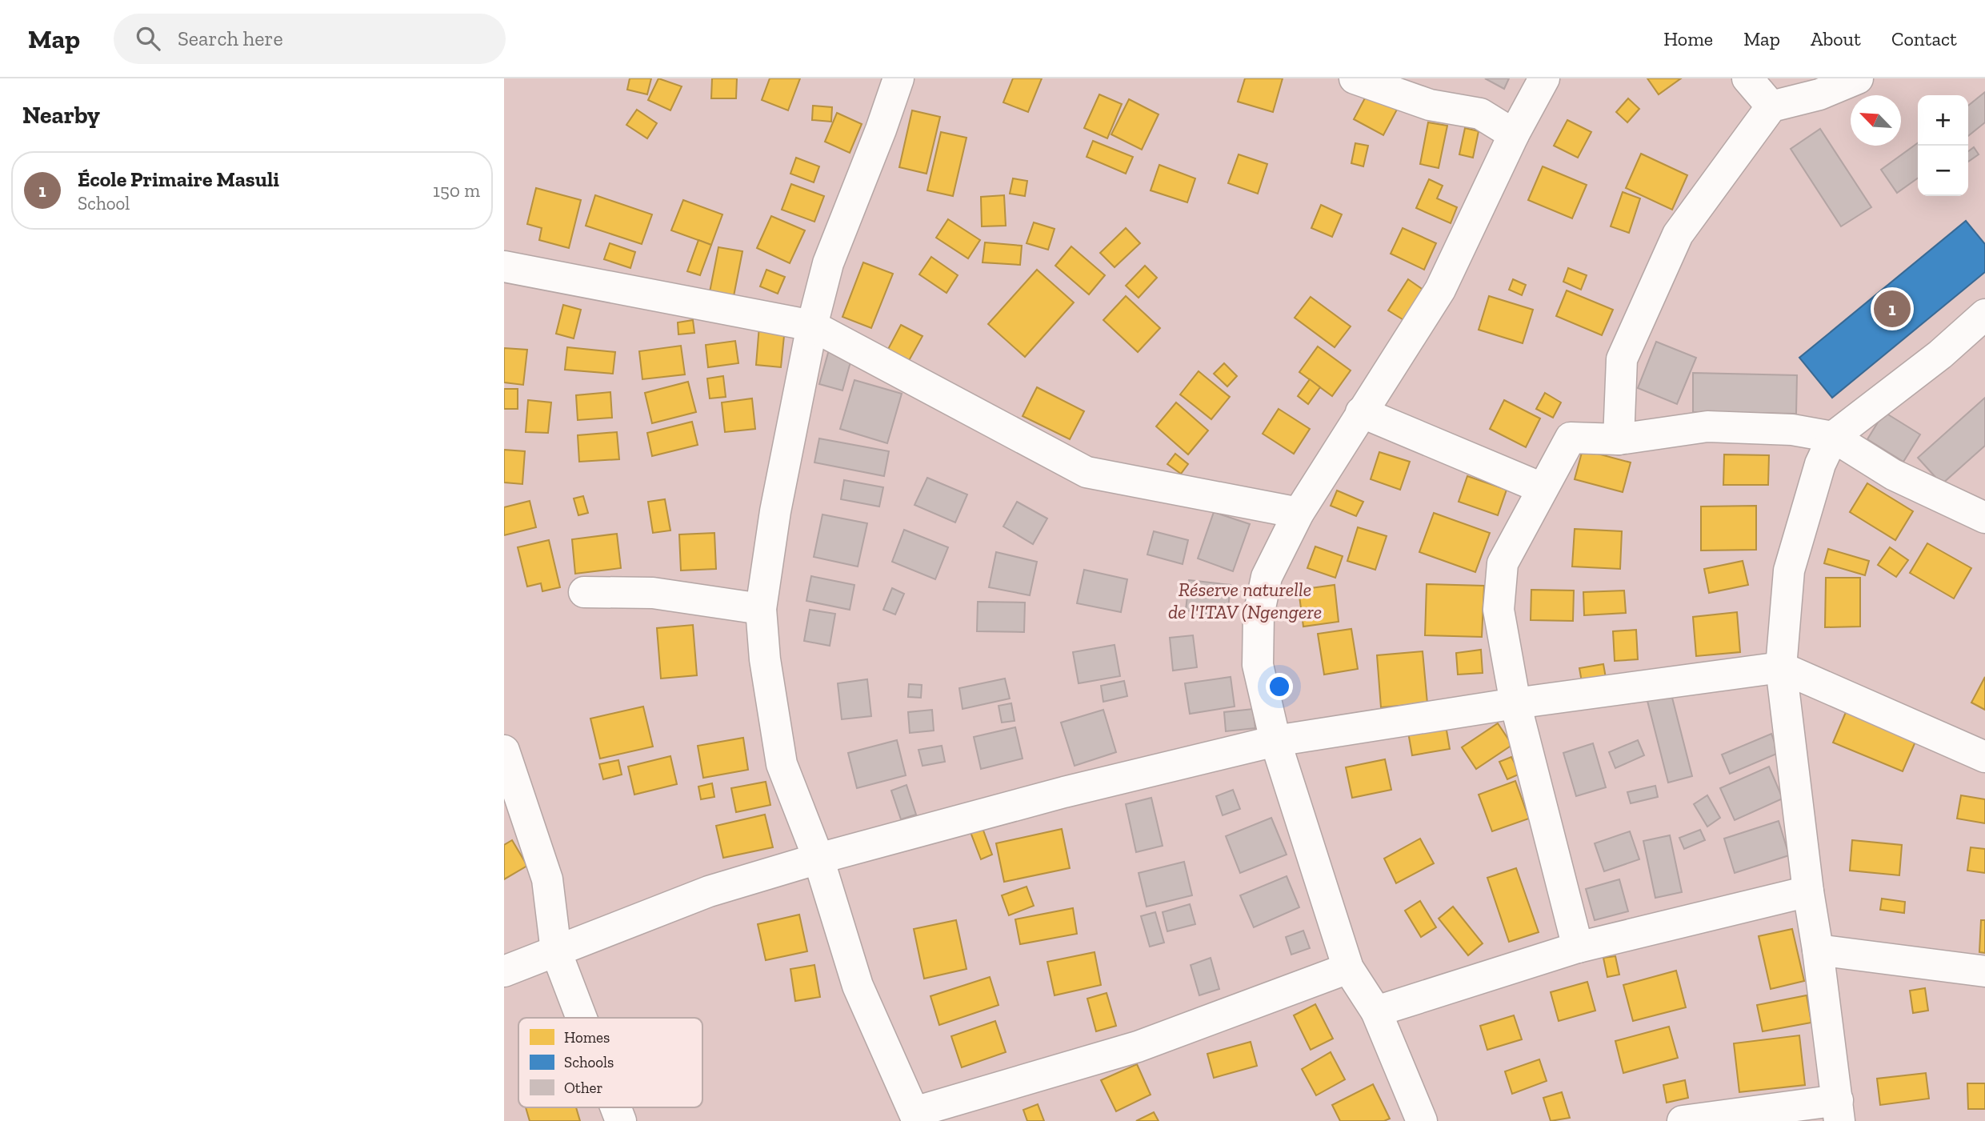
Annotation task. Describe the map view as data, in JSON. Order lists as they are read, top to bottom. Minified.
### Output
{"parks":["Réserve naturelle de l'ITAV (Ngengere"],"legend":["Homes","Schools","Other"],"north":"top left","page":{"header":"Map","search":"Search here","nav":["Home","Map","About","Contact"],"heading":"Nearby","map_buttons":["+","−"],"list":[{"mark":"1","name":"École Primaire Masuli","note":"School","value":"150 m"}],"pins":"1"}}
